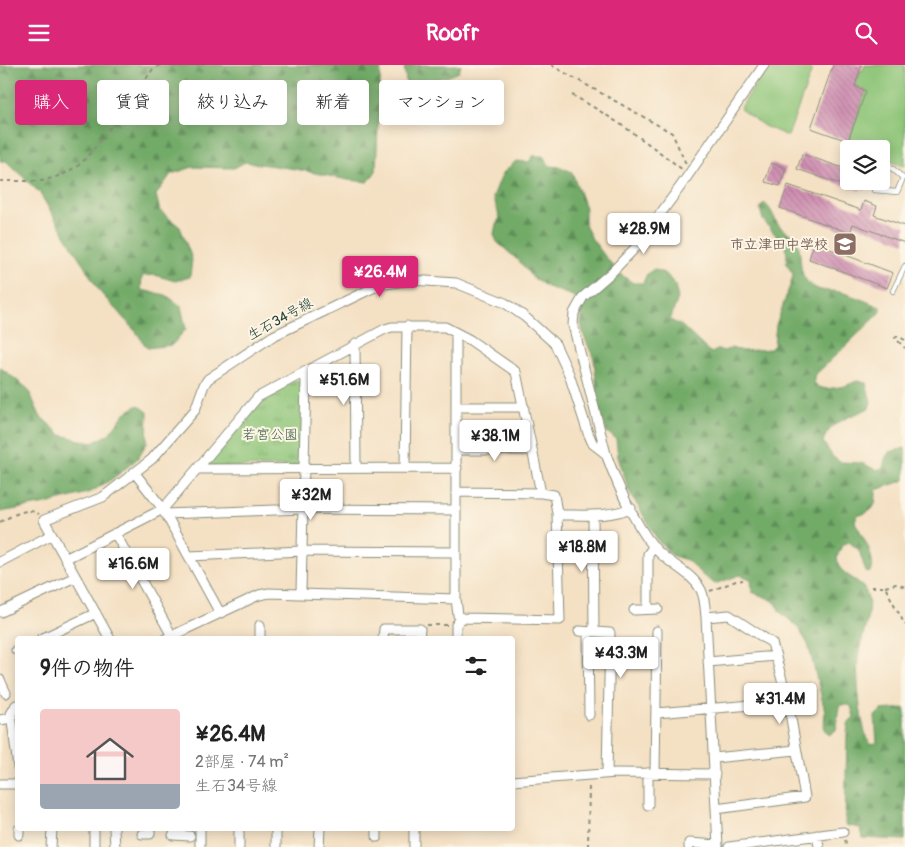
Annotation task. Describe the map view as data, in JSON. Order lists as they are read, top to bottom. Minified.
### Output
{"streets":{"street":["生石34号線"]},"parks":["若宮公園"],"places":{"school or university":["市立津田中学校"]},"page":{"header":"Roofr","chip":["購入","賃貸","絞り込み","新着","マンション"],"price":["¥28.9M","¥26.4M","¥51.6M","¥38.1M","¥32M","¥18.8M","¥16.6M","¥43.3M","¥31.4M"],"heading":"9件の物件","list":[{"name":"¥26.4M","note":"2部屋 · 74 m² · 生石34号線"}]}}
